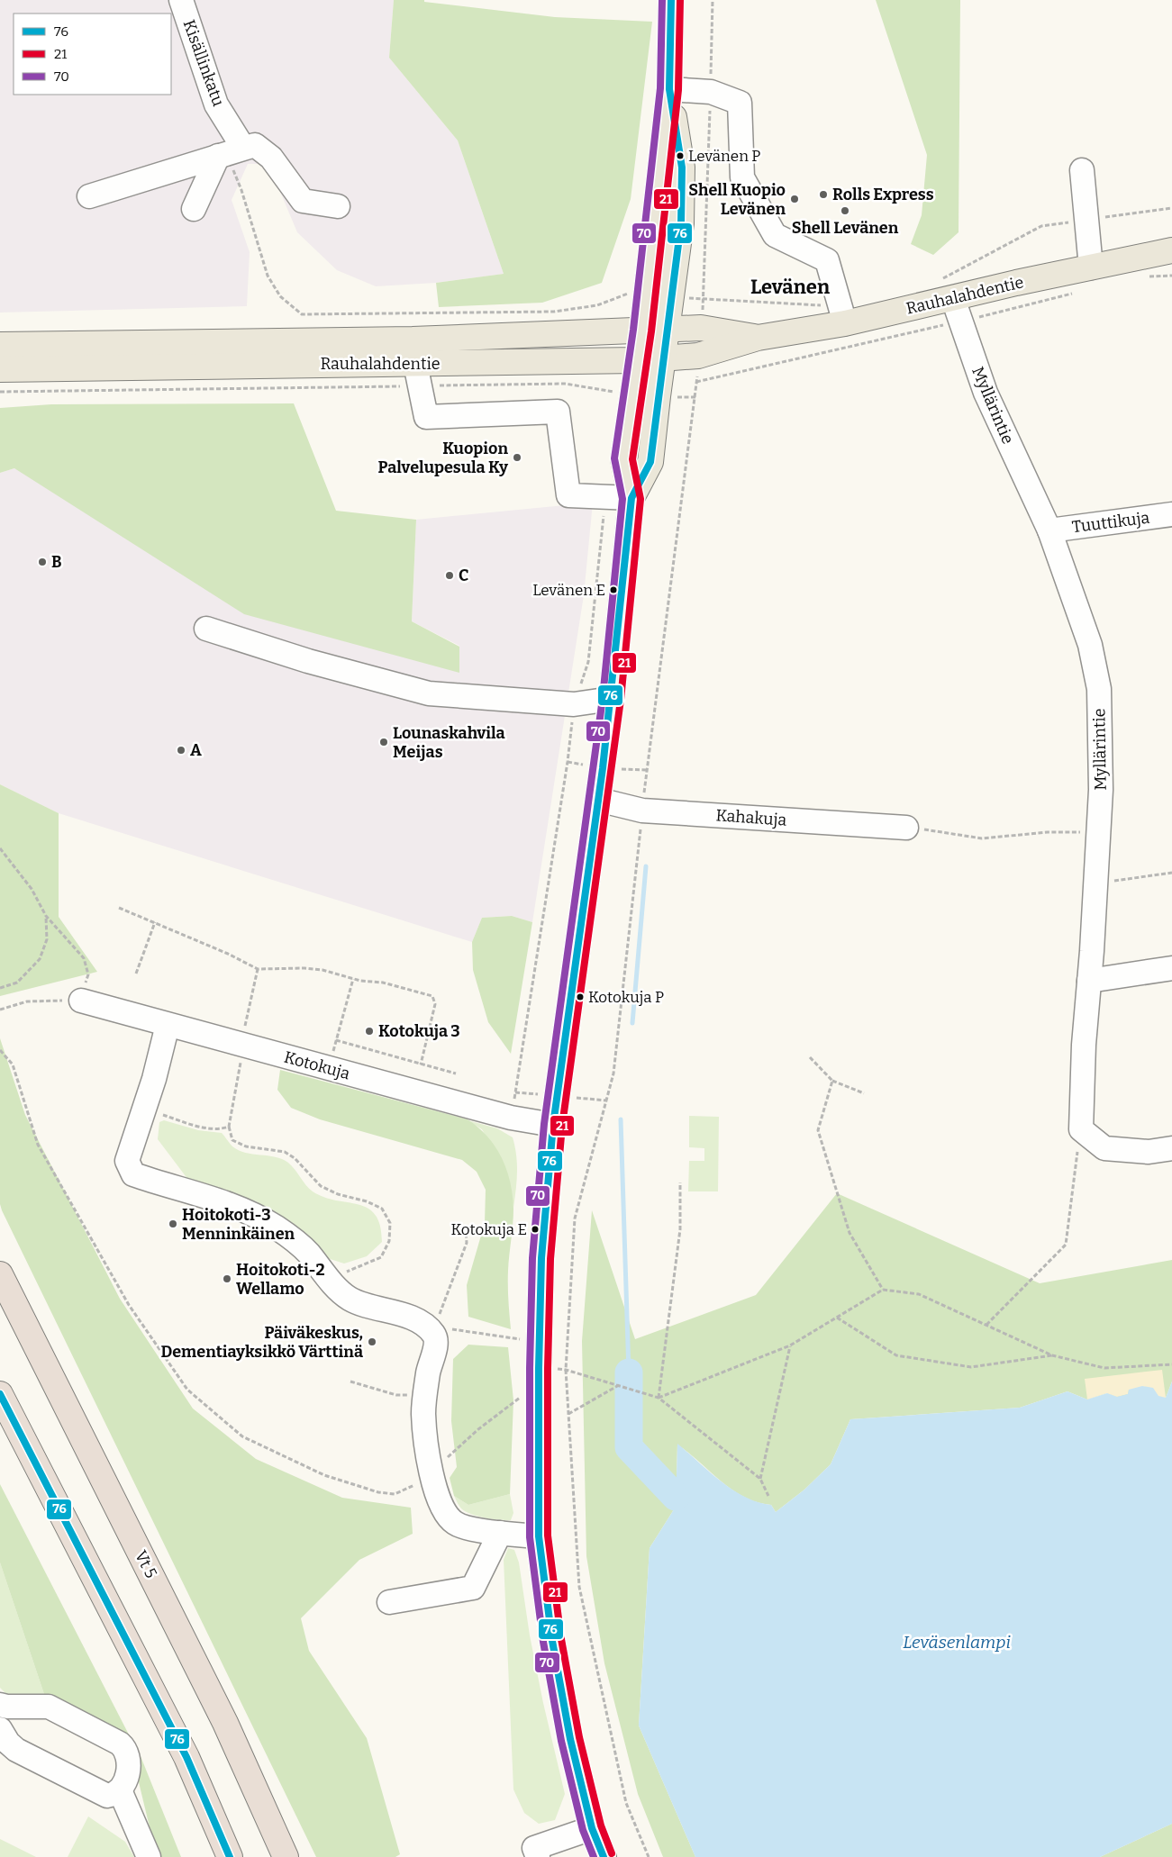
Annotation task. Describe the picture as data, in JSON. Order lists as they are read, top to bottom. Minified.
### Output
{"streets":{"highway":["Vt 5"],"main road":["Rauhalahdentie"],"street":["Kisällinkatu","Myllärintie","Tuuttikuja","Kahakuja","Kotokuja"]},"crossings":[["Rauhalahdentie","Myllärintie"],["Myllärintie","Tuuttikuja"]],"districts":["Levänen"],"water":["Leväsenlampi"],"places":["Levänen P","Rolls Express","Shell Kuopio Levänen","Shell Levänen","Kuopion Palvelupesula Ky","B","C","Levänen E","Lounaskahvila Meijas","A","Kotokuja P","Kotokuja 3","Hoitokoti-3 Menninkäinen","Kotokuja E","Hoitokoti-2 Wellamo","Päiväkeskus, Dementiayksikkö Värttinä"],"lines":["transit line 76","transit line 21","transit line 70"],"legend":["76","21","70"]}
